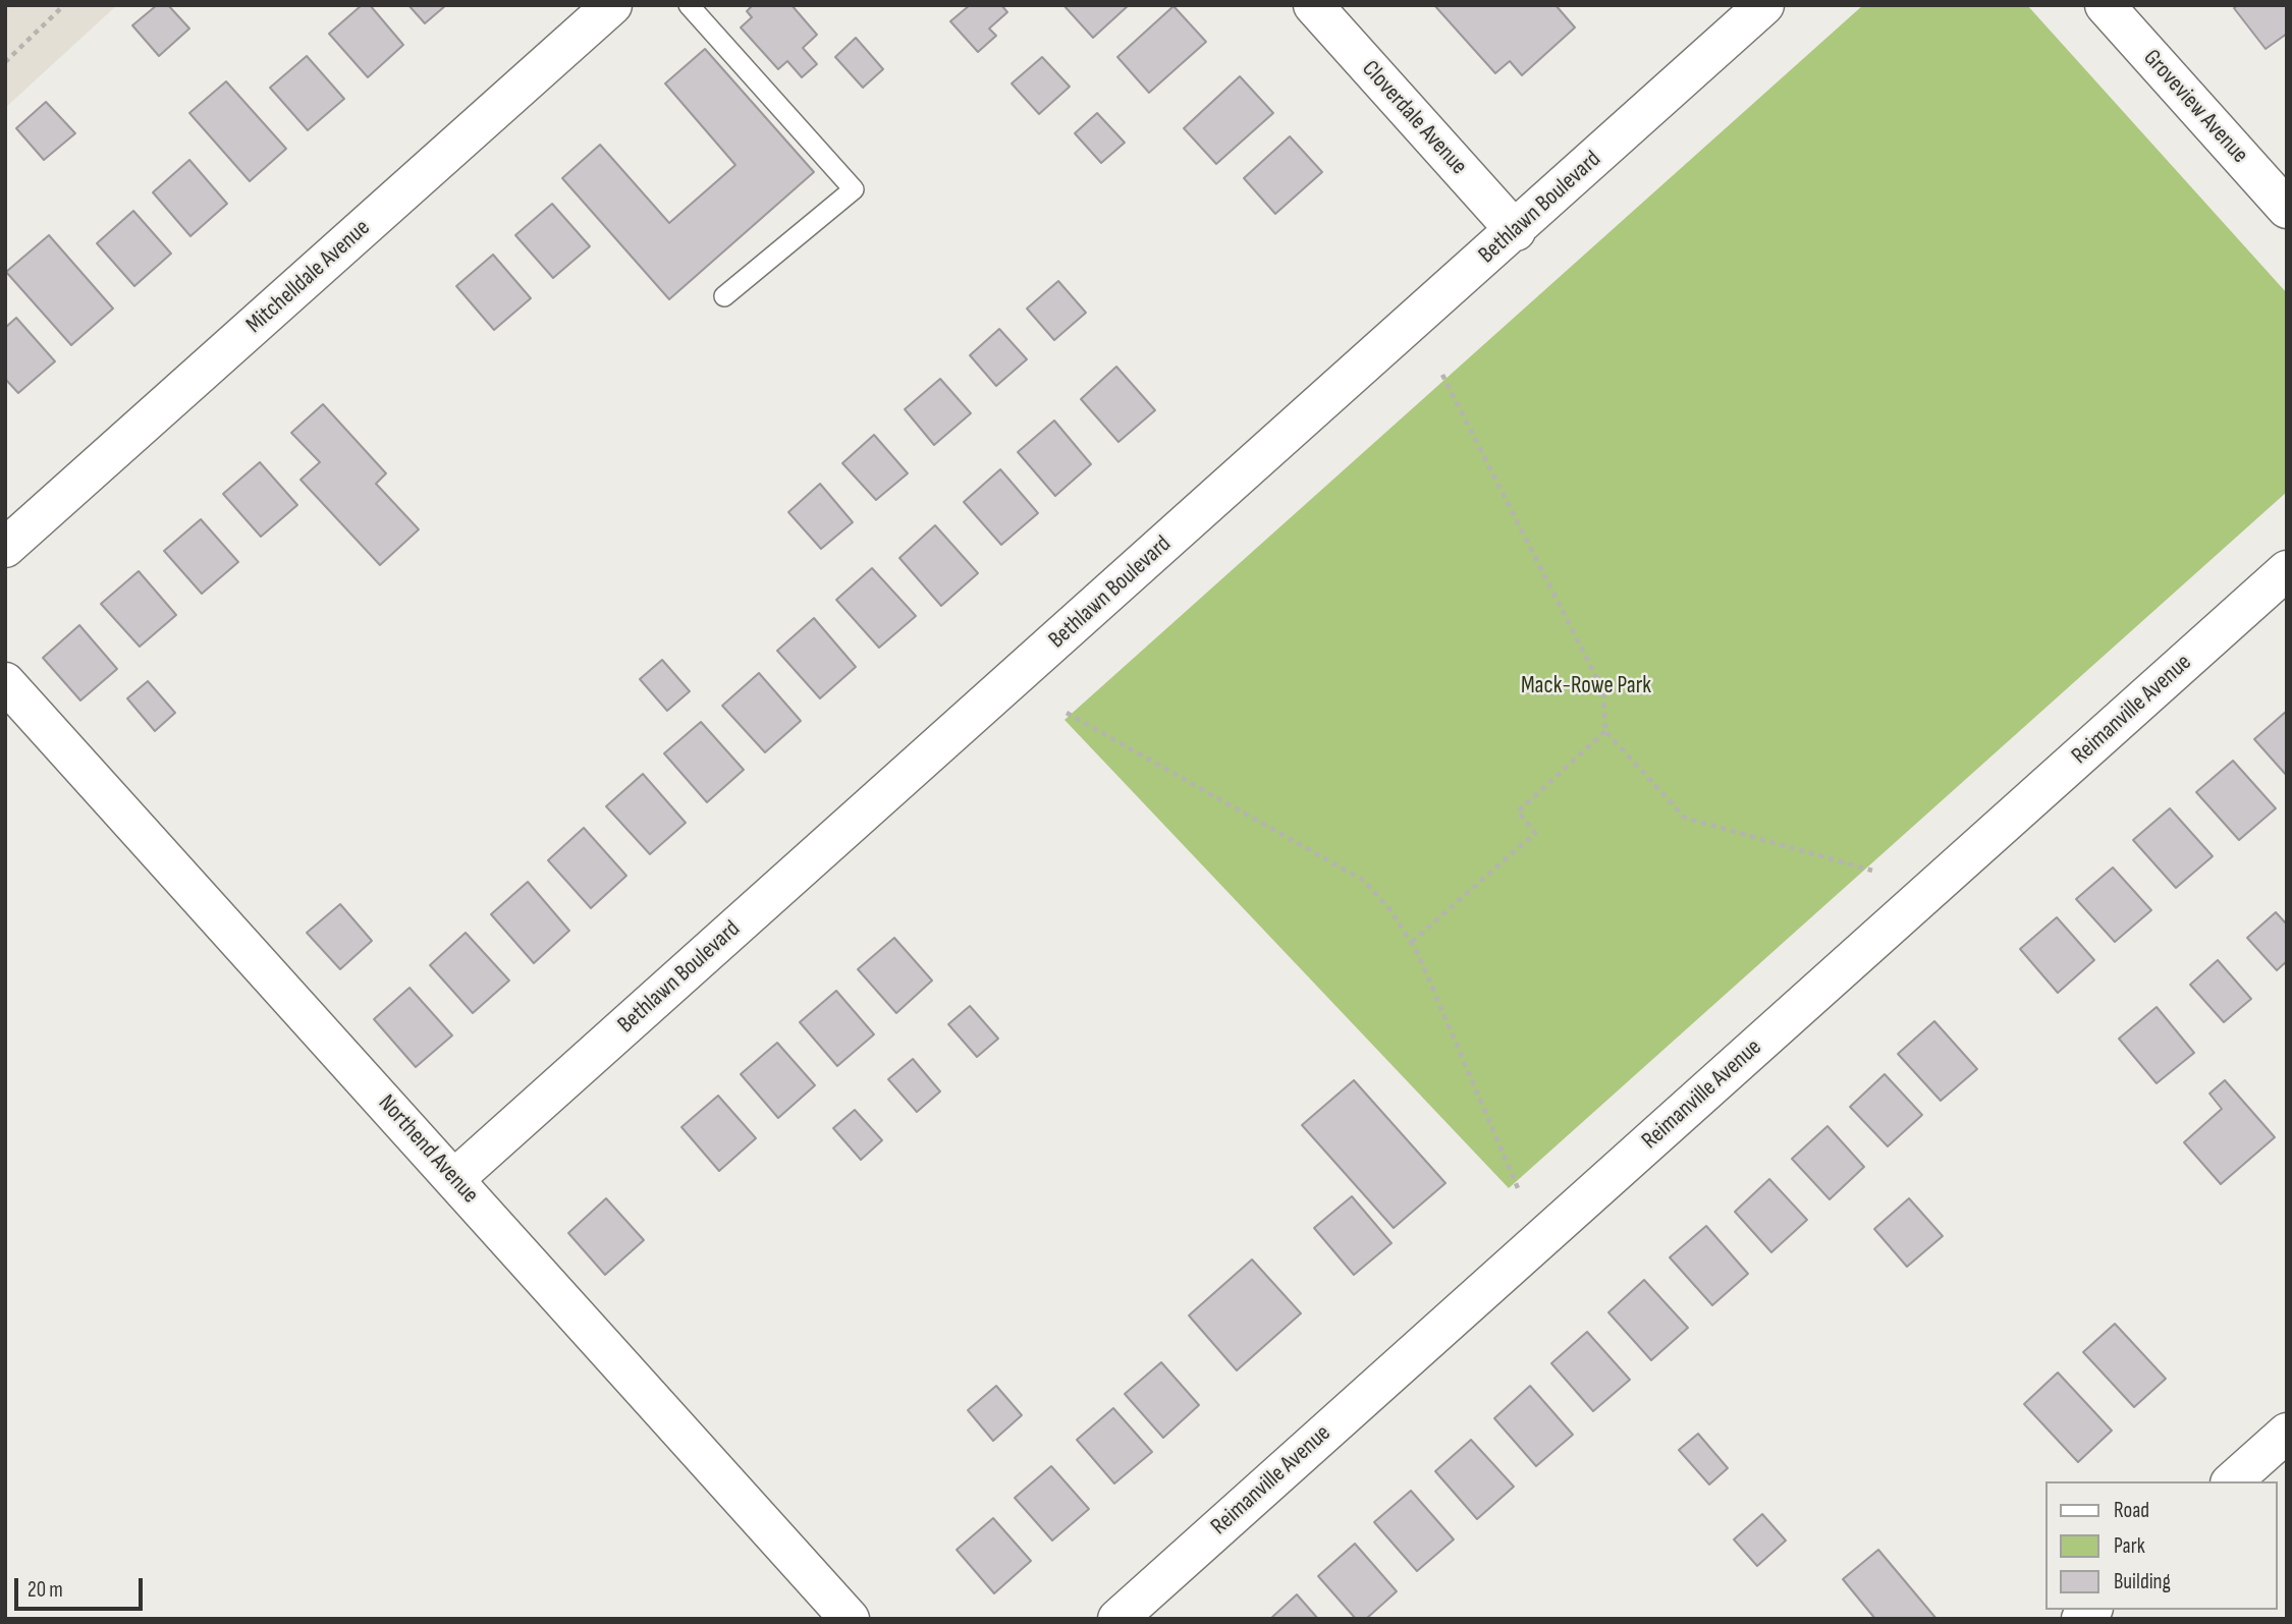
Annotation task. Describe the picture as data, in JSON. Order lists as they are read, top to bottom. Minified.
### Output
{"streets":{"street":["Groveview Avenue","Cloverdale Avenue","Bethlawn Boulevard","Mitchelldale Avenue","Reimanville Avenue","Northend Avenue"]},"crossings":[["Cloverdale Avenue","Bethlawn Boulevard"],["Bethlawn Boulevard","Northend Avenue"]],"parks":["Mack-Rowe Park"],"legend":["Road","Park","Building"],"scale_bar":"20 m"}
